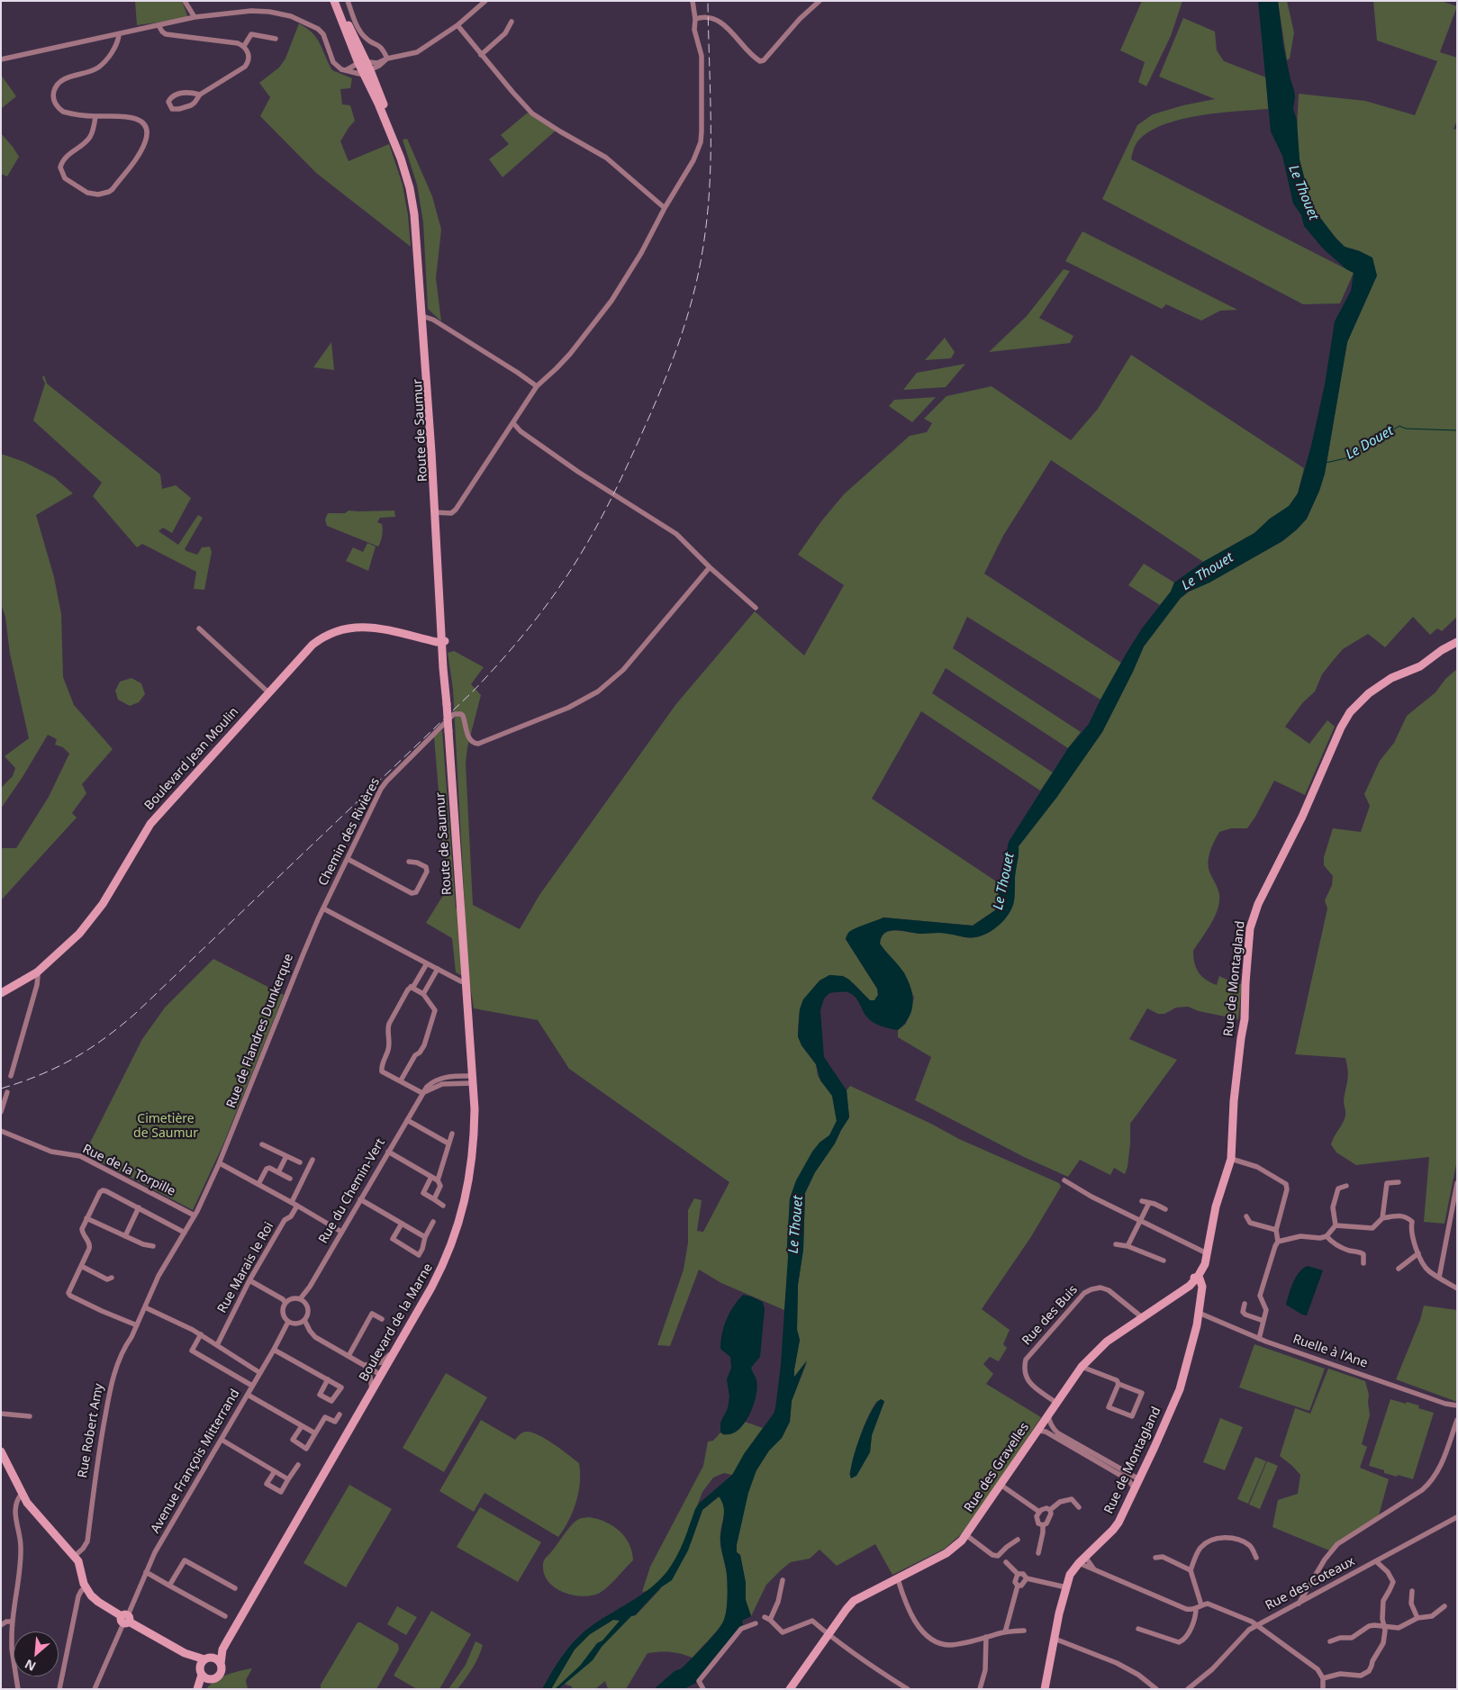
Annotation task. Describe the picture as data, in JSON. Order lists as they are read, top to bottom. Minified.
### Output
{"streets":{"street":["Route de Saumur","Boulevard Jean Moulin","Chemin des Rivières","Rue de Montagland","Rue de Flandres Dunkerque","Rue de la Torpille","Rue du Chemin-Vert","Rue Marais le Roi","Rue des Buis","Boulevard de la Marne","Ruelle à l'Ane","Rue Robert Amy","Avenue François Mitterrand","Rue des Gravelles","Rue des Coteaux"]},"crossings":[["Route de Saumur","Boulevard Jean Moulin"],["Route de Saumur","Boulevard de la Marne"],["Chemin des Rivières","Rue de Flandres Dunkerque"],["Rue de Montagland","Ruelle à l'Ane"],["Rue de Montagland","Rue des Gravelles"],["Rue de Flandres Dunkerque","Rue Robert Amy"],["Rue de la Torpille","Rue Robert Amy"],["Rue du Chemin-Vert","Avenue François Mitterrand"],["Rue des Buis","Rue des Gravelles"]],"water":["Le Thouet","Le Douet"],"parks":["Cimetière de Saumur"],"north":"bottom left"}
